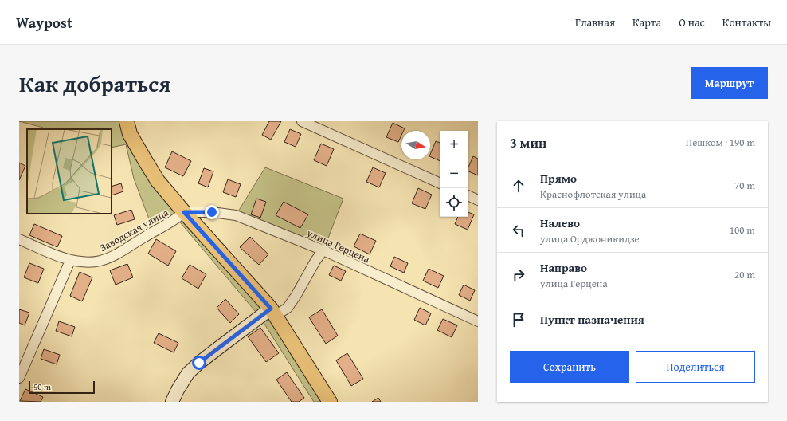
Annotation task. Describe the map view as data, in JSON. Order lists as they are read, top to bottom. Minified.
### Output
{"streets":{"street":["Заводская улица","улица Герцена"]},"crossings":[["Заводская улица","улица Герцена"]],"scale_bar":"50 m","north":"right","page":{"header":"Waypost","nav":["Главная","Карта","О нас","Контакты"],"title":"Как добраться","buttons":["Маршрут",["Сохранить","Поделиться"]],"heading":["3 мин","Пешком · 190 m"],"map_buttons":["+","−"],"list":[["Прямо","Краснофлотская улица","70 m"],["Налево","улица Орджоникидзе","100 m"],["Направо","улица Герцена","20 m"],"Пункт назначения"],"scale":"50 m"}}
